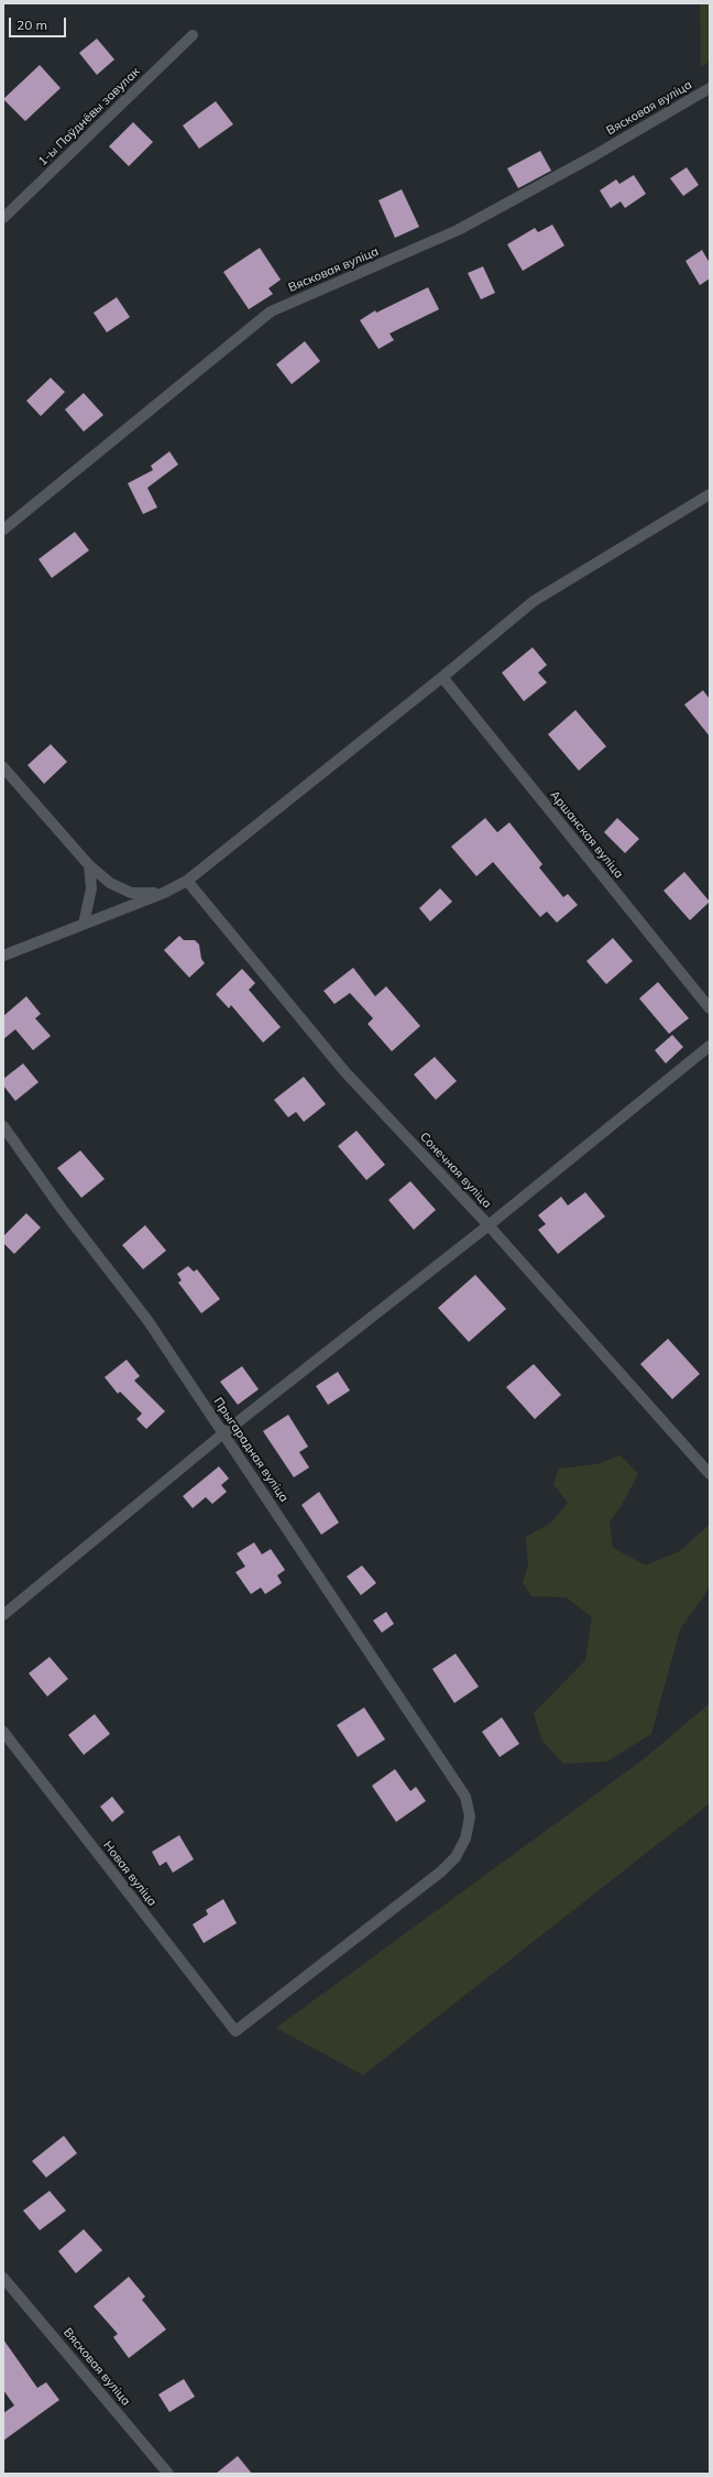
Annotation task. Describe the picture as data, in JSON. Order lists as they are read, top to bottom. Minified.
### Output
{"streets":{"street":["Вясковая вуліца","1-ы Паўднёвы завулак","Аршанская вуліца","Сонечная вуліца","Прыгарадная вуліца","Новая вуліца"]},"crossings":[["Прыгарадная вуліца","Новая вуліца"]],"scale_bar":"20 m"}
